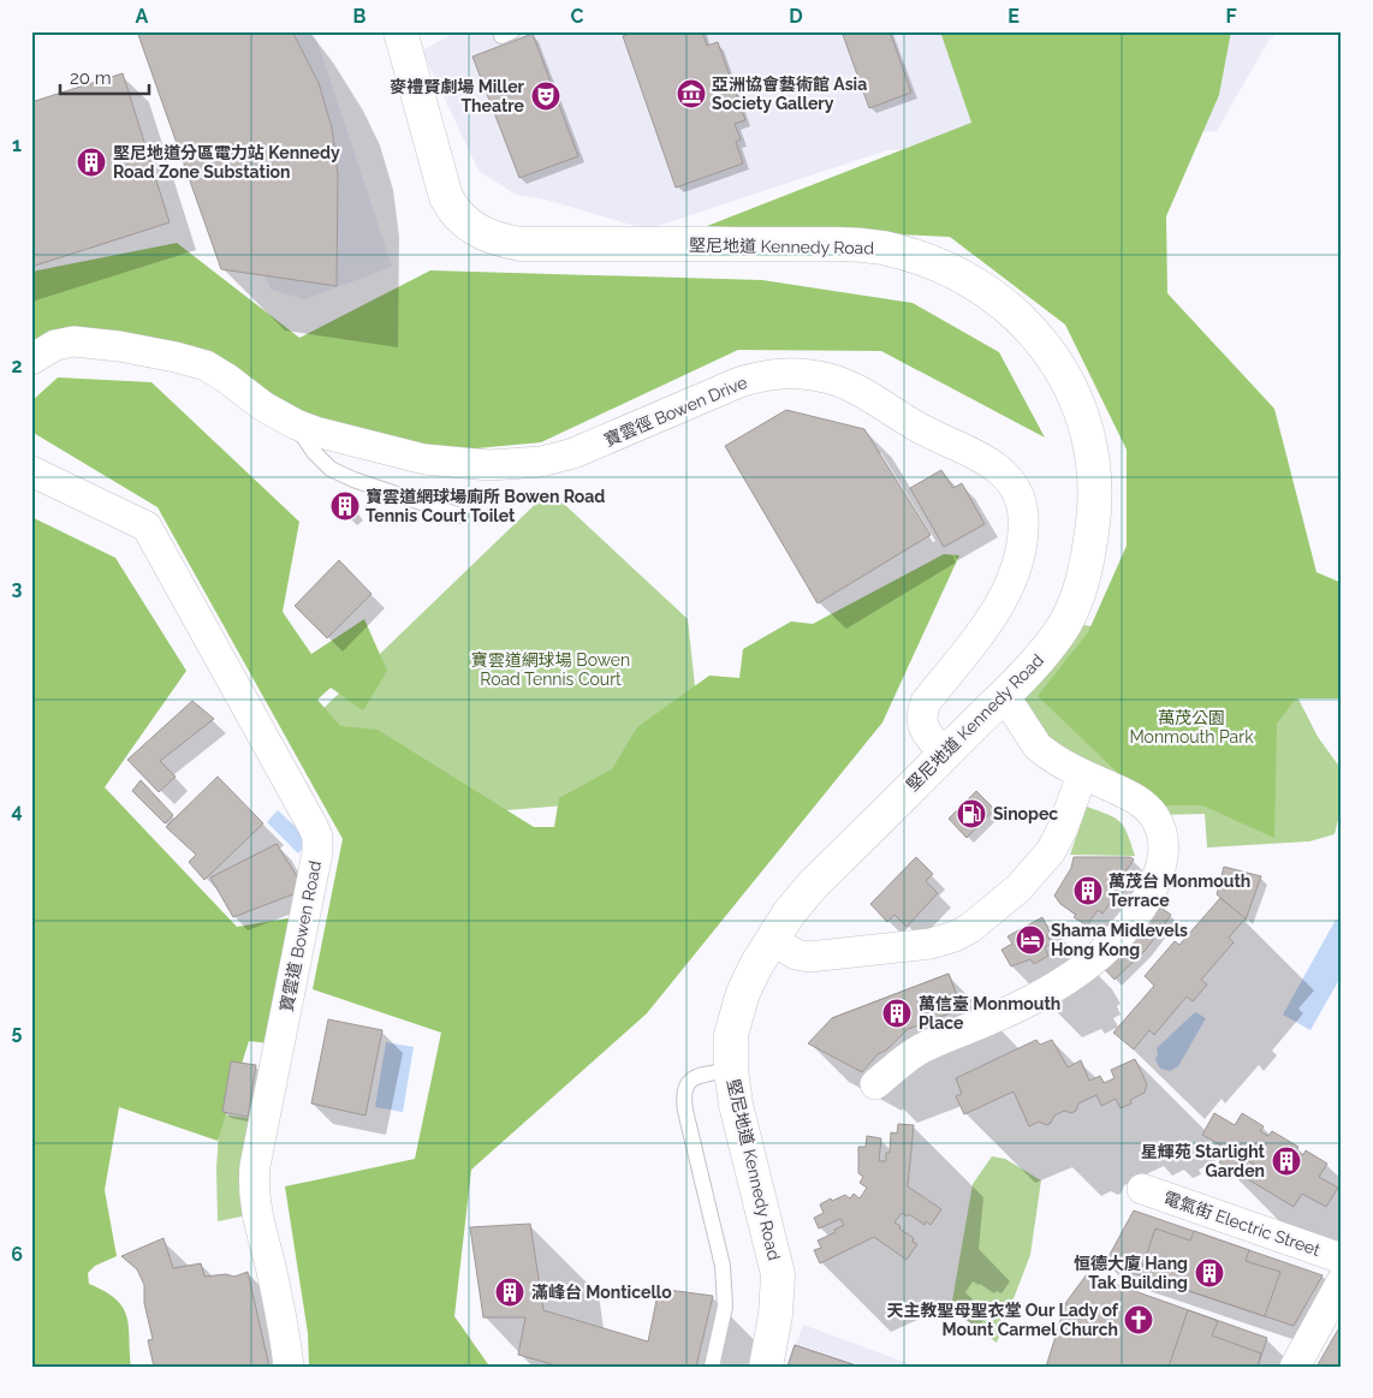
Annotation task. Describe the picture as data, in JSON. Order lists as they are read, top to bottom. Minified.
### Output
{"streets":{"street":["堅尼地道 Kennedy Road","寶雲徑 Bowen Drive","寶雲道 Bowen Road","電氣街 Electric Street"]},"crossings":[["堅尼地道 Kennedy Road","寶雲徑 Bowen Drive"]],"parks":["寶雲道網球場 Bowen Road Tennis Court","萬茂公園 Monmouth Park"],"places":{"museum":["亞洲協會藝術館 Asia Society Gallery"],"theatre":["麥禮賢劇場 Miller Theatre"],"building":["堅尼地道分區電力站 Kennedy Road Zone Substation","寶雲道網球場廁所 Bowen Road Tennis Court Toilet","萬茂台 Monmouth Terrace","萬信臺 Monmouth Place","星輝苑 Starlight Garden","恒德大廈 Hang Tak Building","滿峰台 Monticello"],"fuel station":["Sinopec"],"hotel":["Shama Midlevels Hong Kong"],"church":["天主教聖母聖衣堂 Our Lady of Mount Carmel Church"]},"scale_bar":"20 m","grid":{"columns":["A","B","C","D","E","F"],"rows":["1","2","3","4","5","6"]}}
